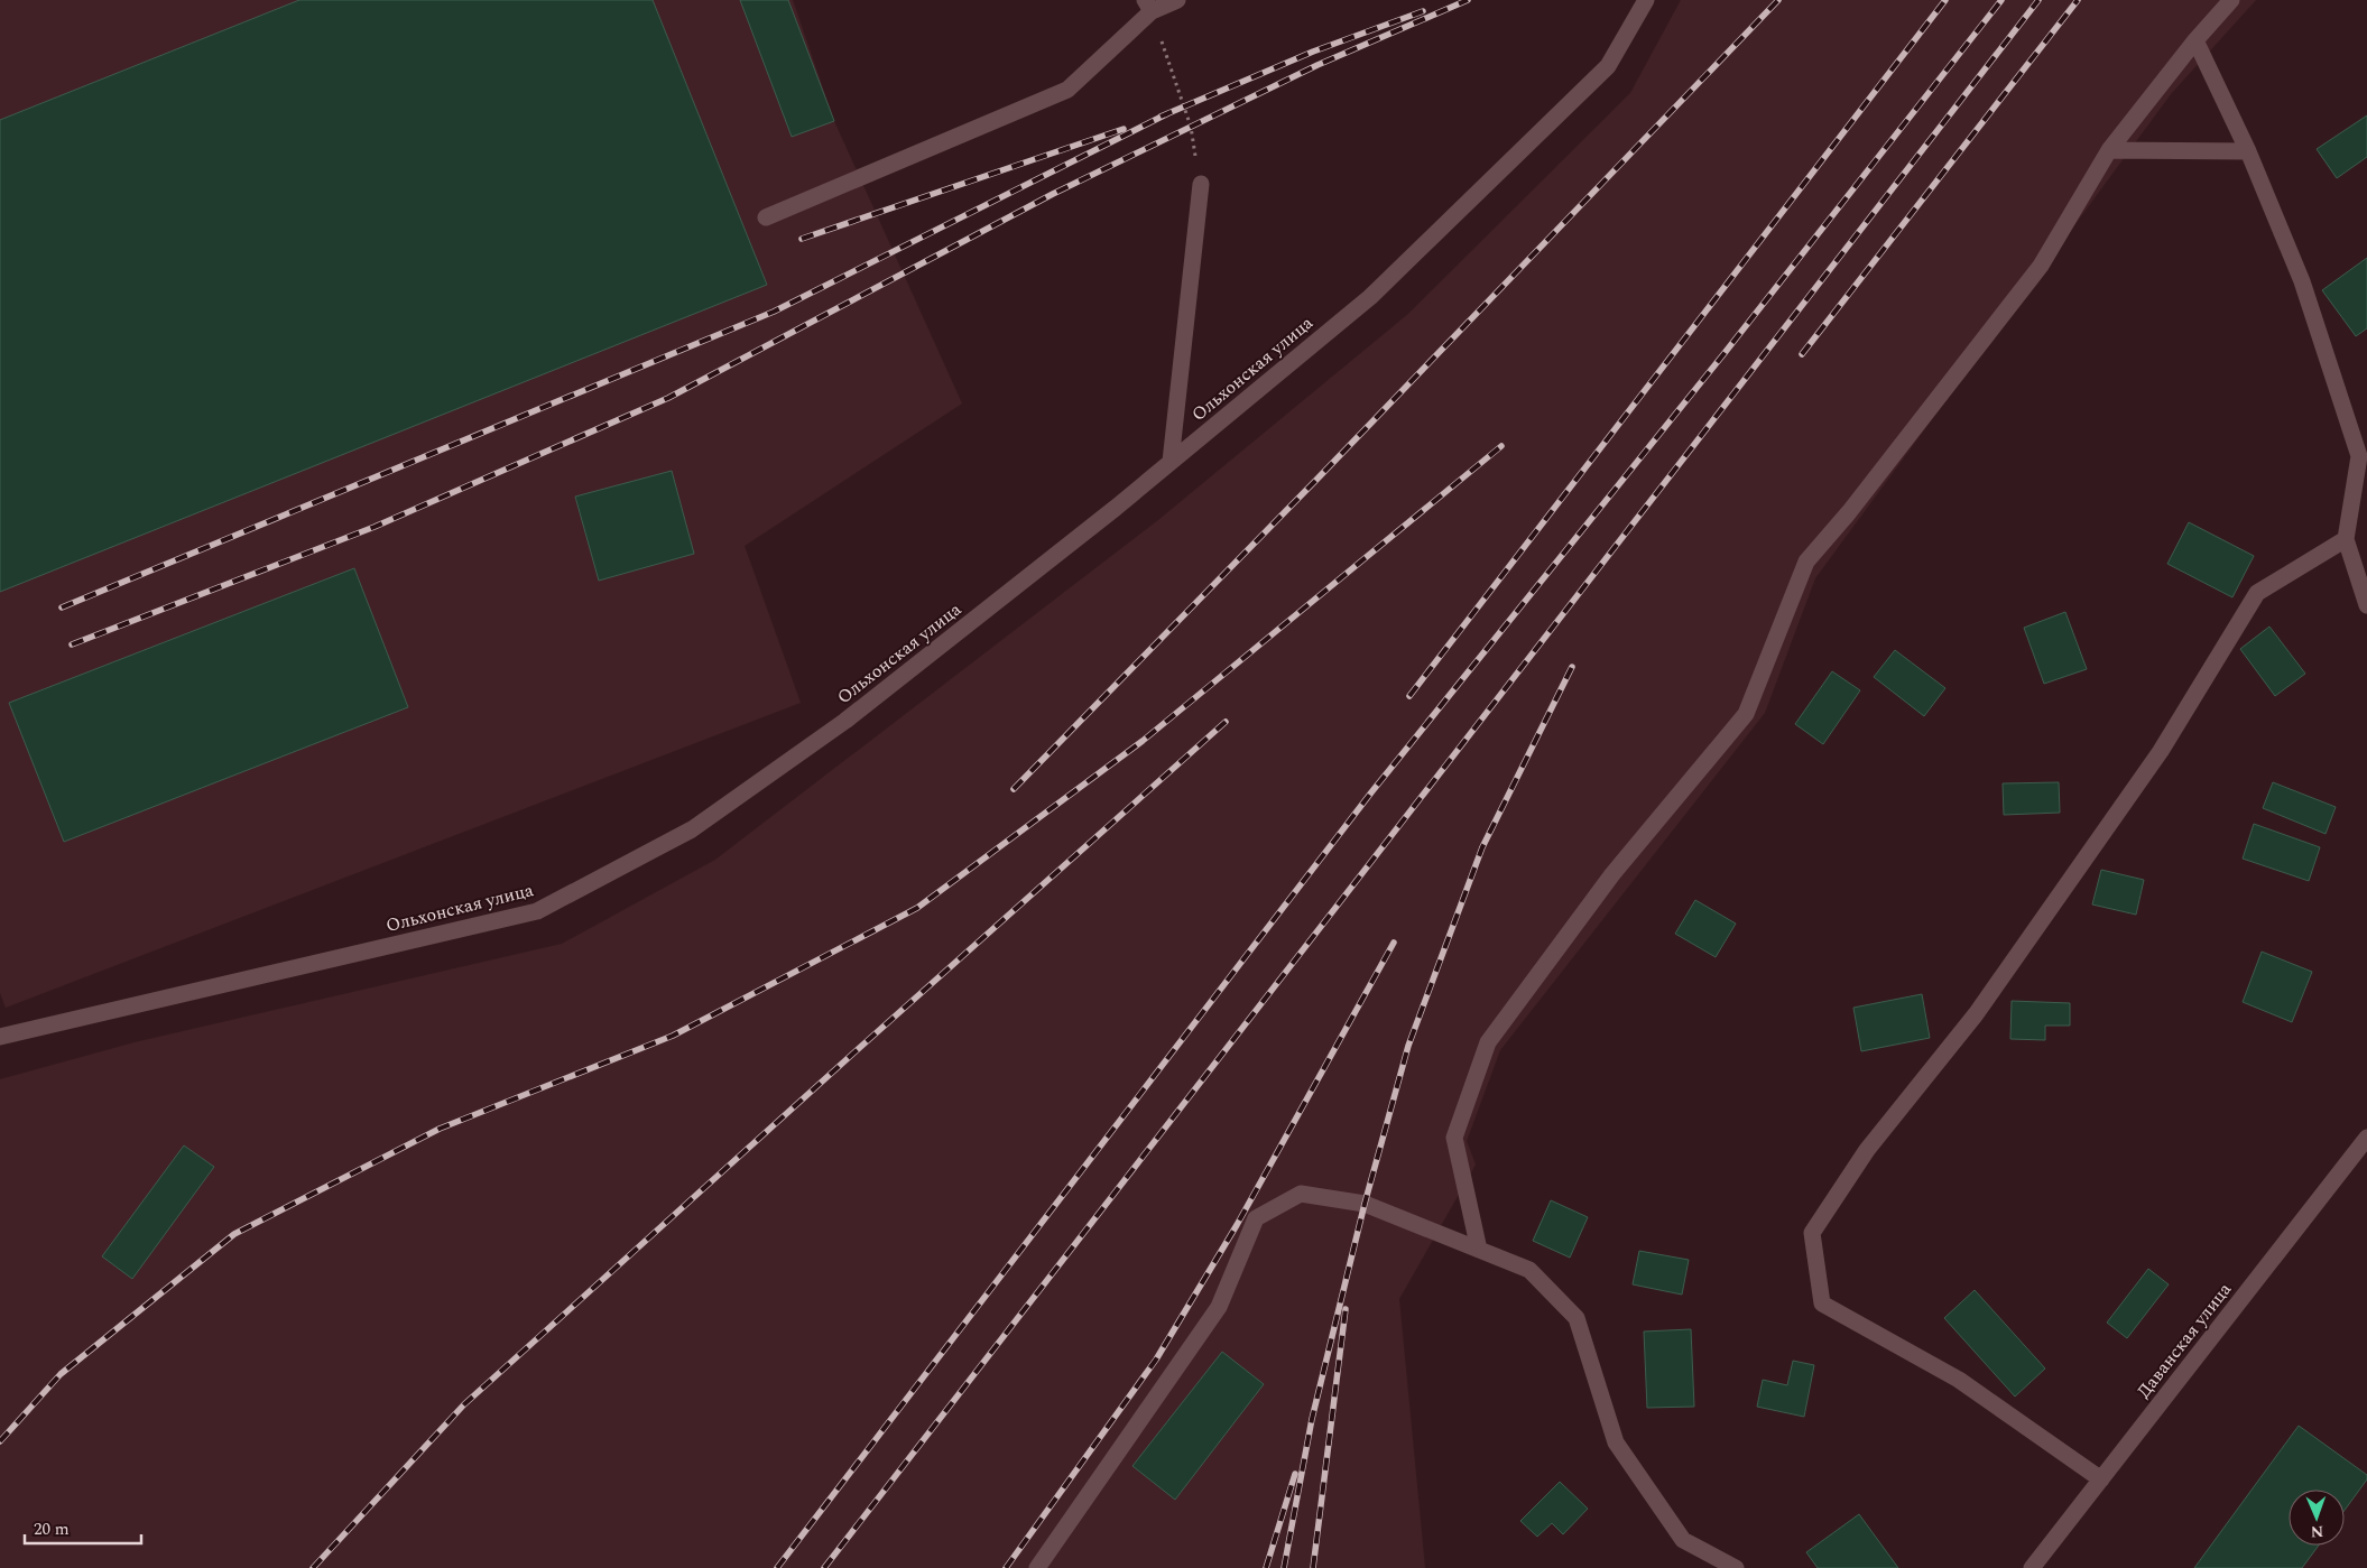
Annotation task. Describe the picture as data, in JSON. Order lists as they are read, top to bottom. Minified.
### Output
{"streets":{"street":["Ольхонская улица","Даванская улица"]},"scale_bar":"20 m","north":"bottom"}
